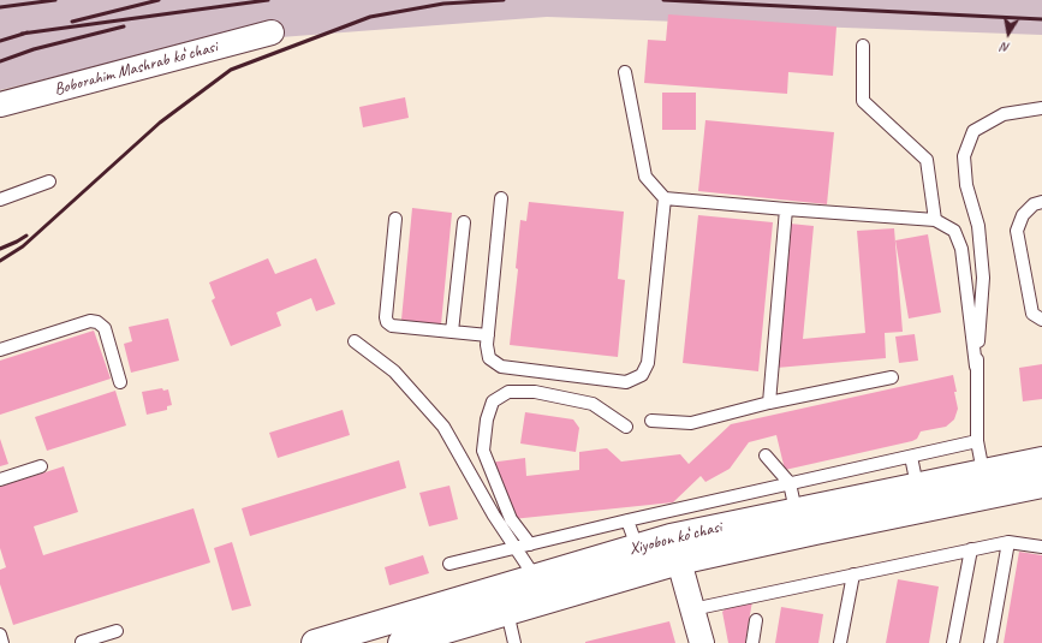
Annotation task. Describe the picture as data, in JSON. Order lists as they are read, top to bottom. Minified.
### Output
{"streets":{"main road":["Xiyobon koʻchasi"],"street":["Boborahim Mashrab koʻchasi"]},"north":"bottom"}
